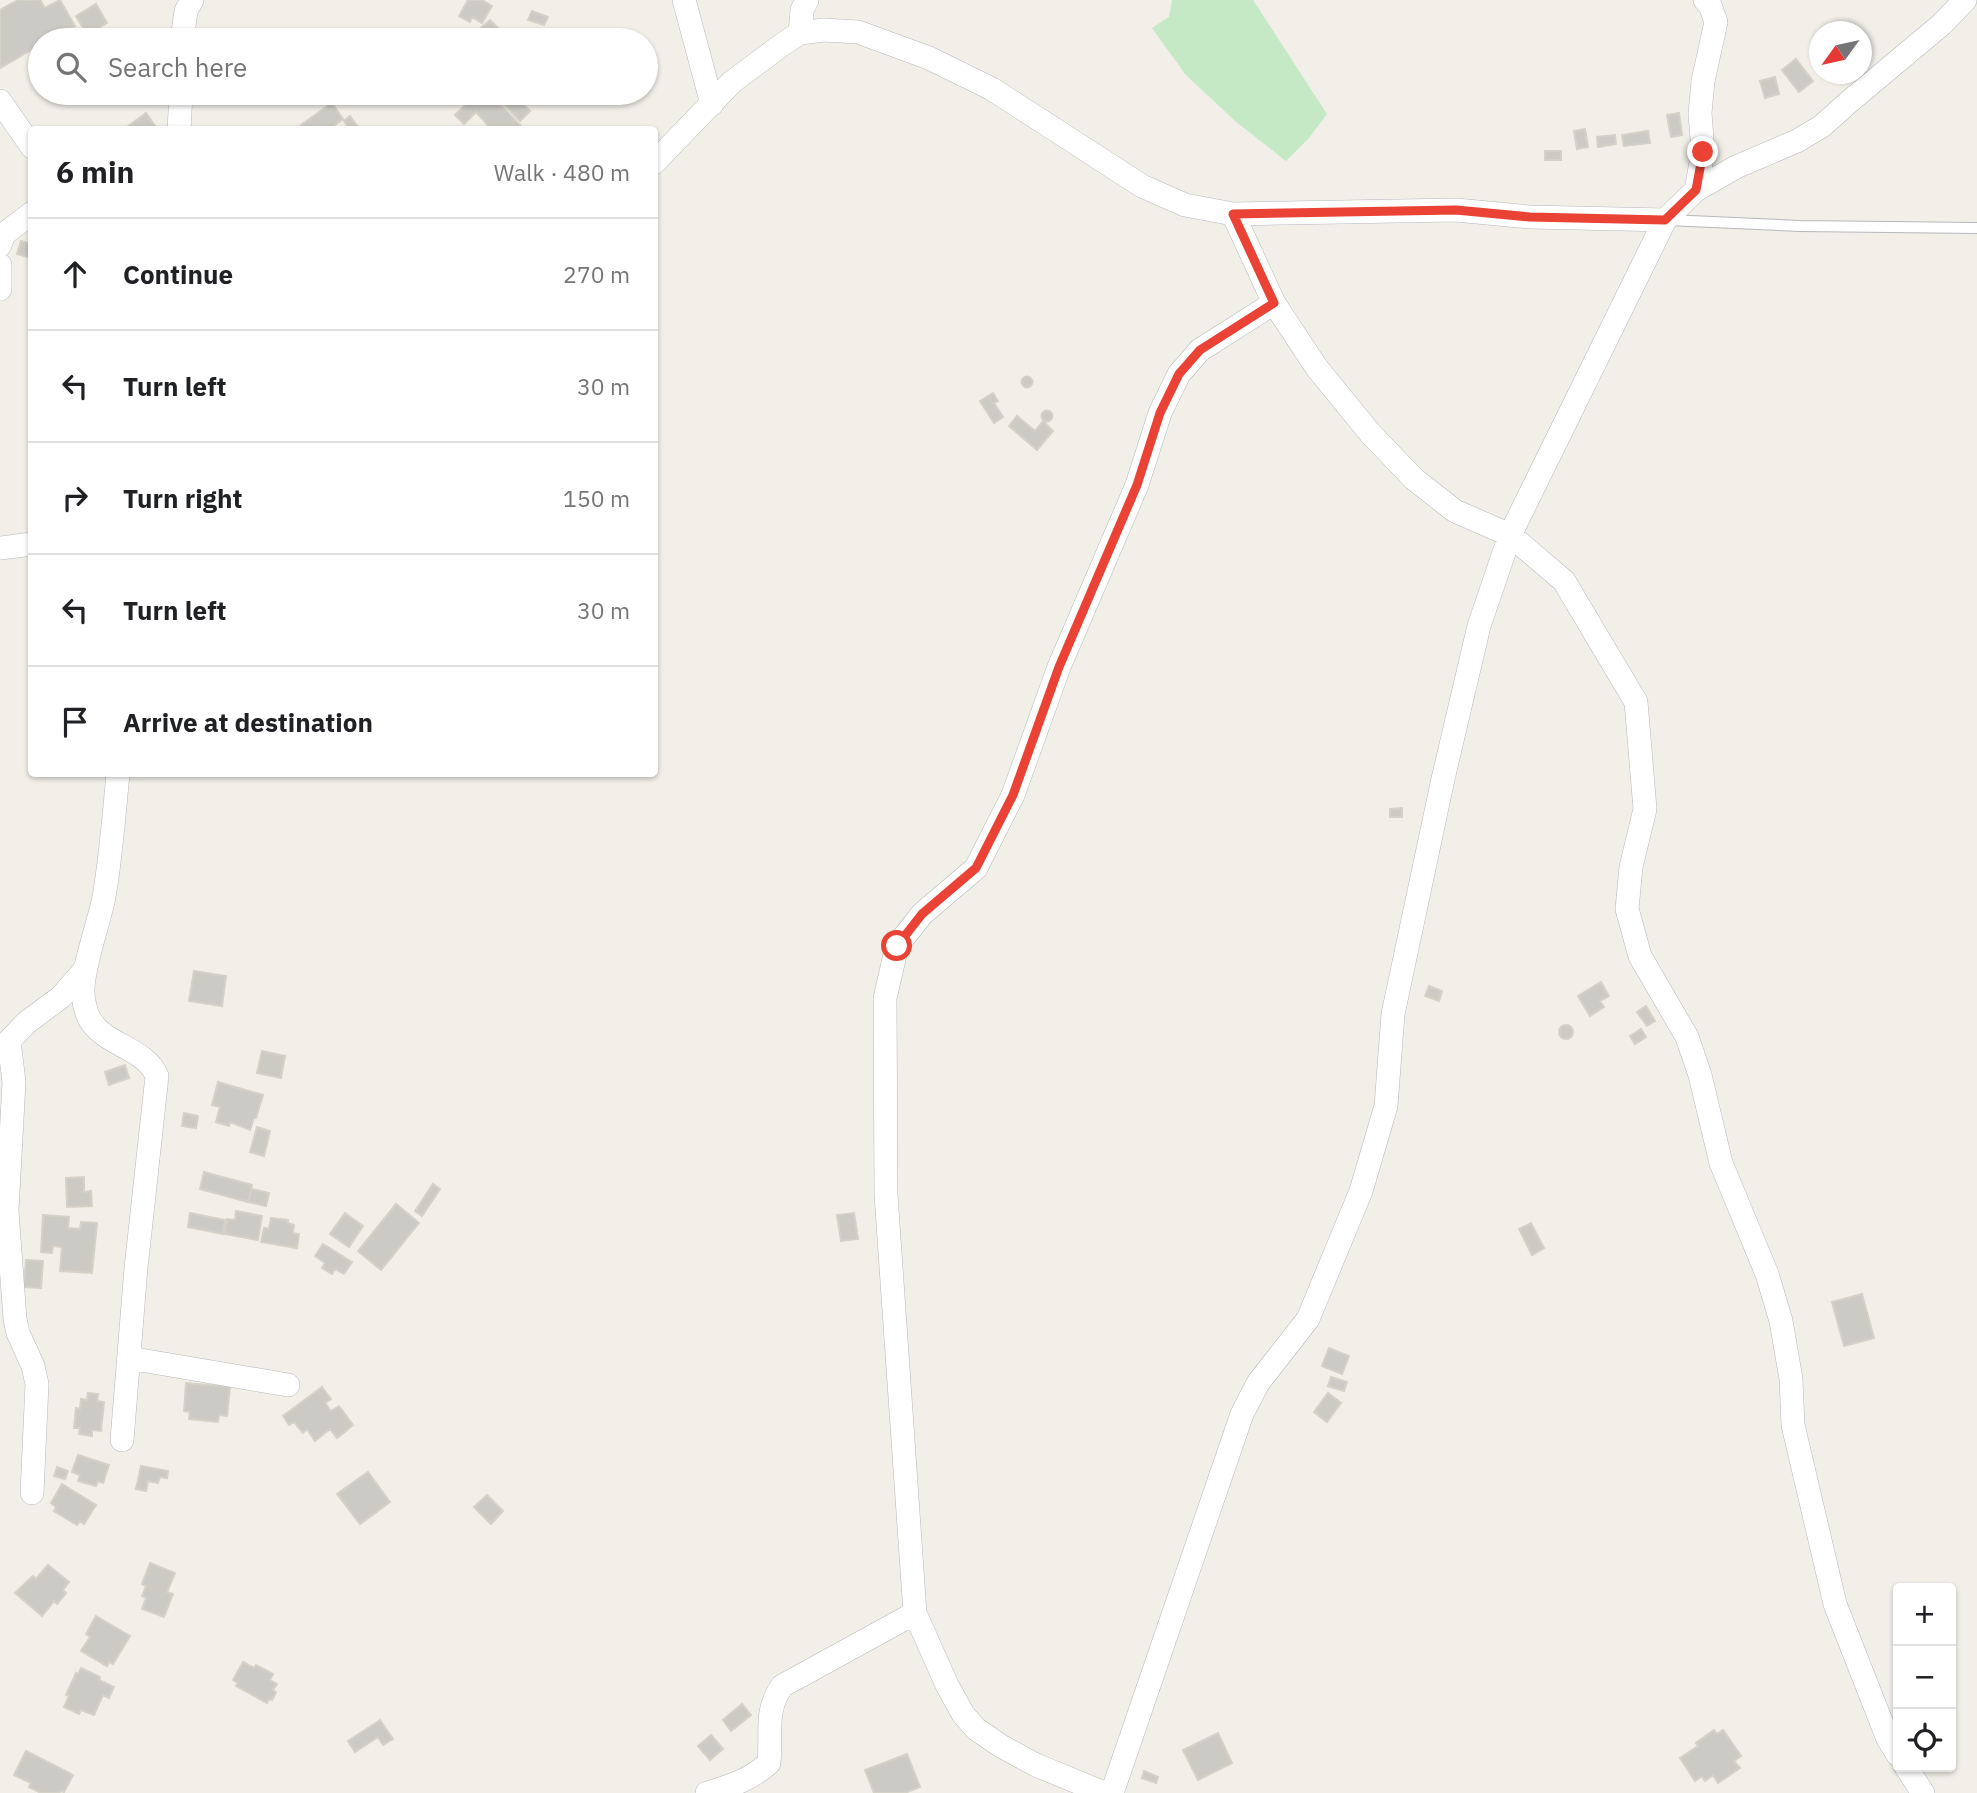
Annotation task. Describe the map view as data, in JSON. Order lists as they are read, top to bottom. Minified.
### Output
{"north":"bottom left","page":{"search":"Search here","heading":["6 min","Walk · 480 m"],"list":[["Continue","270 m"],["Turn left","30 m"],["Turn right","150 m"],["Turn left","30 m"],"Arrive at destination"],"map_buttons":["+","−"]}}
